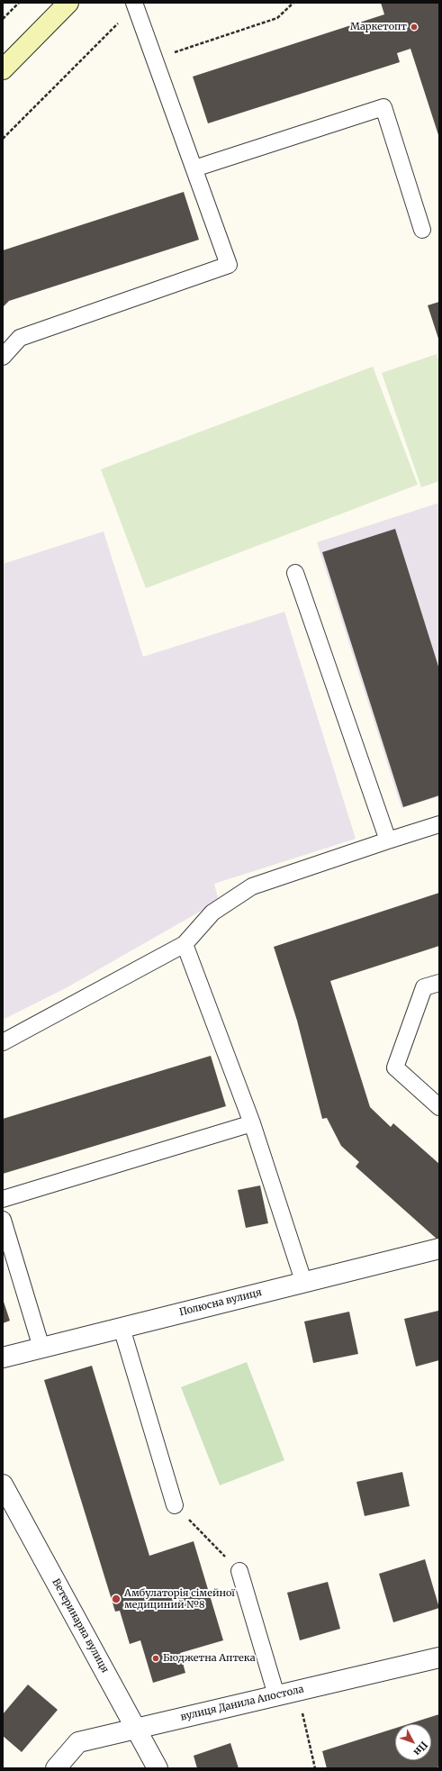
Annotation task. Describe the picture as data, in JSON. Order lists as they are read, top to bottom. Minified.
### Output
{"streets":{"street":["Полюсна вулиця","Ветеринарна вулиця","вулиця Данила Апостола"]},"crossings":[["Ветеринарна вулиця","вулиця Данила Апостола"]],"places":["Маркетопт","Амбулаторія сімейної медициний №8","Бюджетна Аптека"],"north":"bottom right"}
